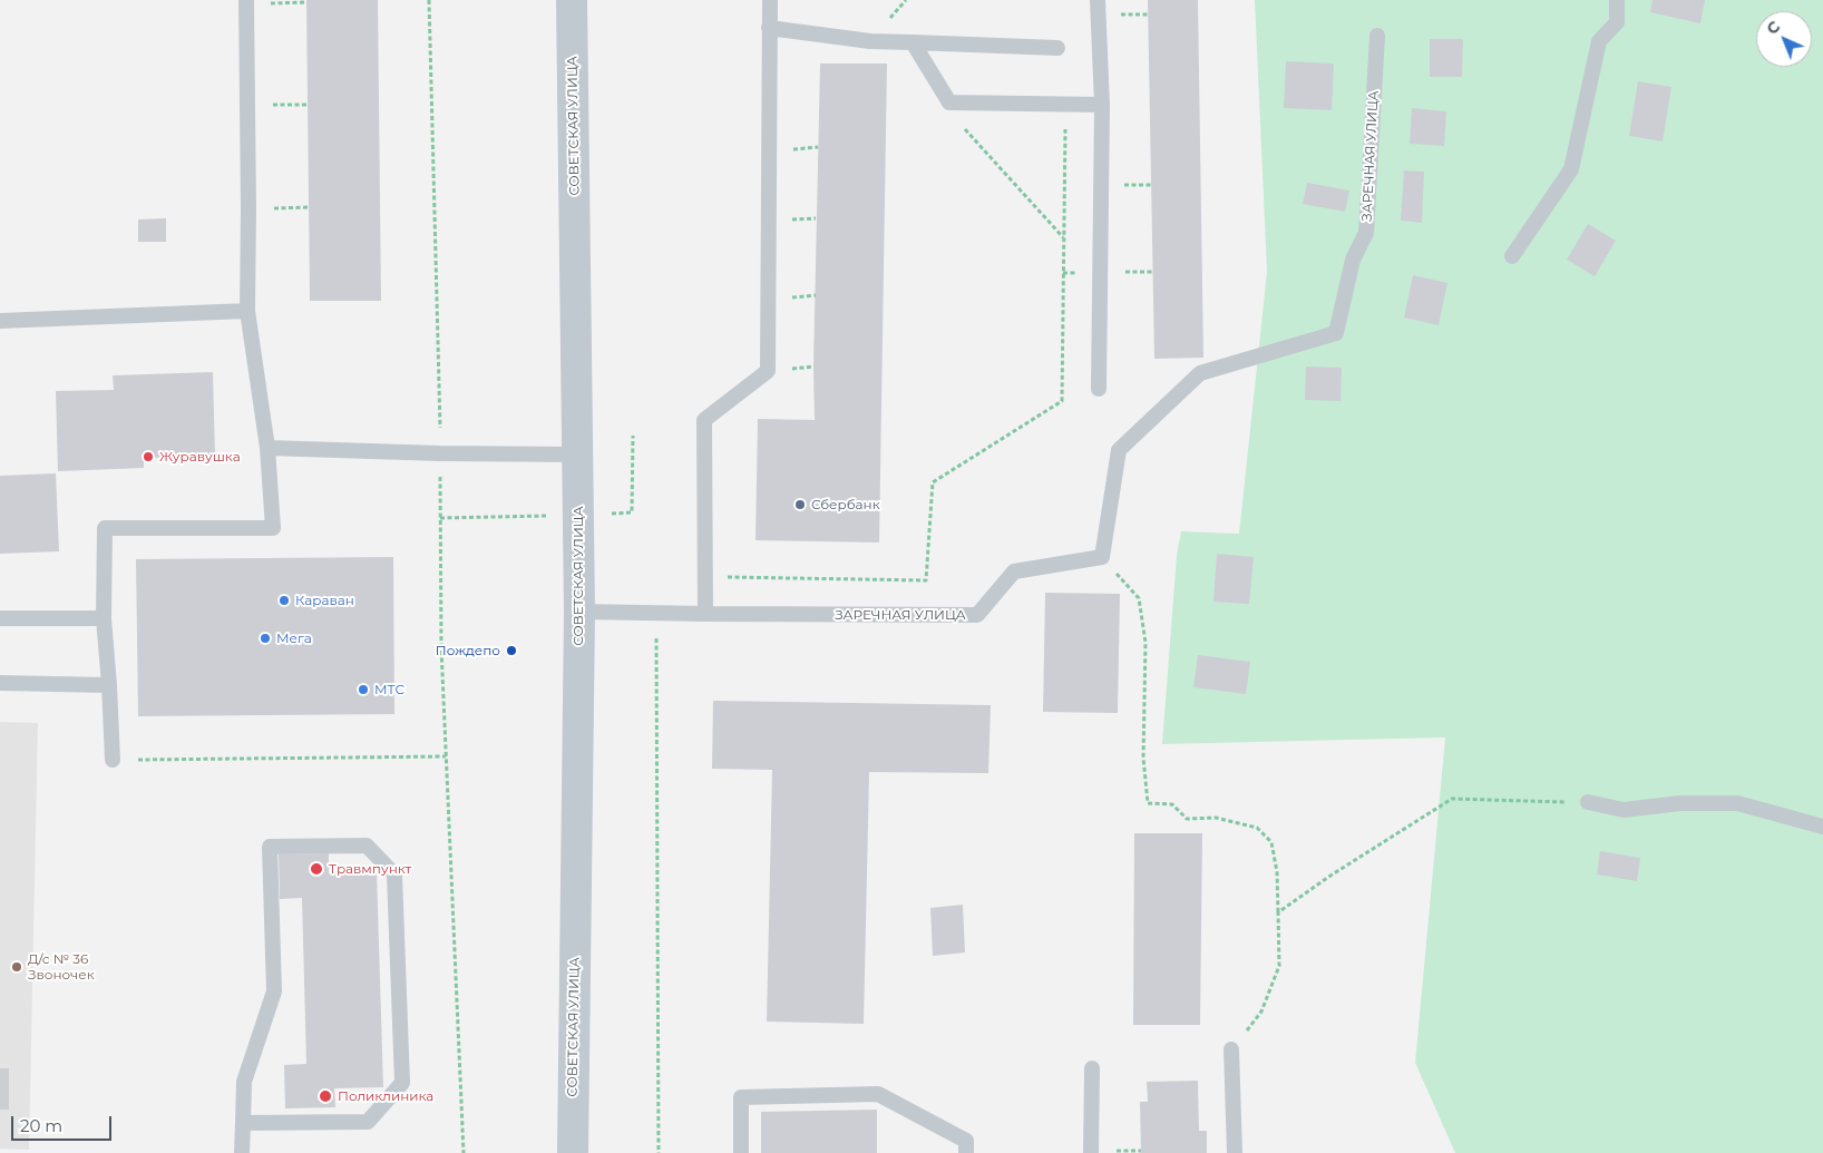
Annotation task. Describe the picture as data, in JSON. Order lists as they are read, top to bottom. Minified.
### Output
{"streets":{"main road":["СОВЕТСКАЯ УЛИЦА"],"lane":["ЗАРЕЧНАЯ УЛИЦА"]},"crossings":[["СОВЕТСКАЯ УЛИЦА","ЗАРЕЧНАЯ УЛИЦА"]],"places":["Журавушка","Сбербанк","Караван","Мега","Пождепо","МТС","Травмпункт","Д/с № 36 Звоночек","Поликлиника"],"scale_bar":"20 m","north":"top left"}
